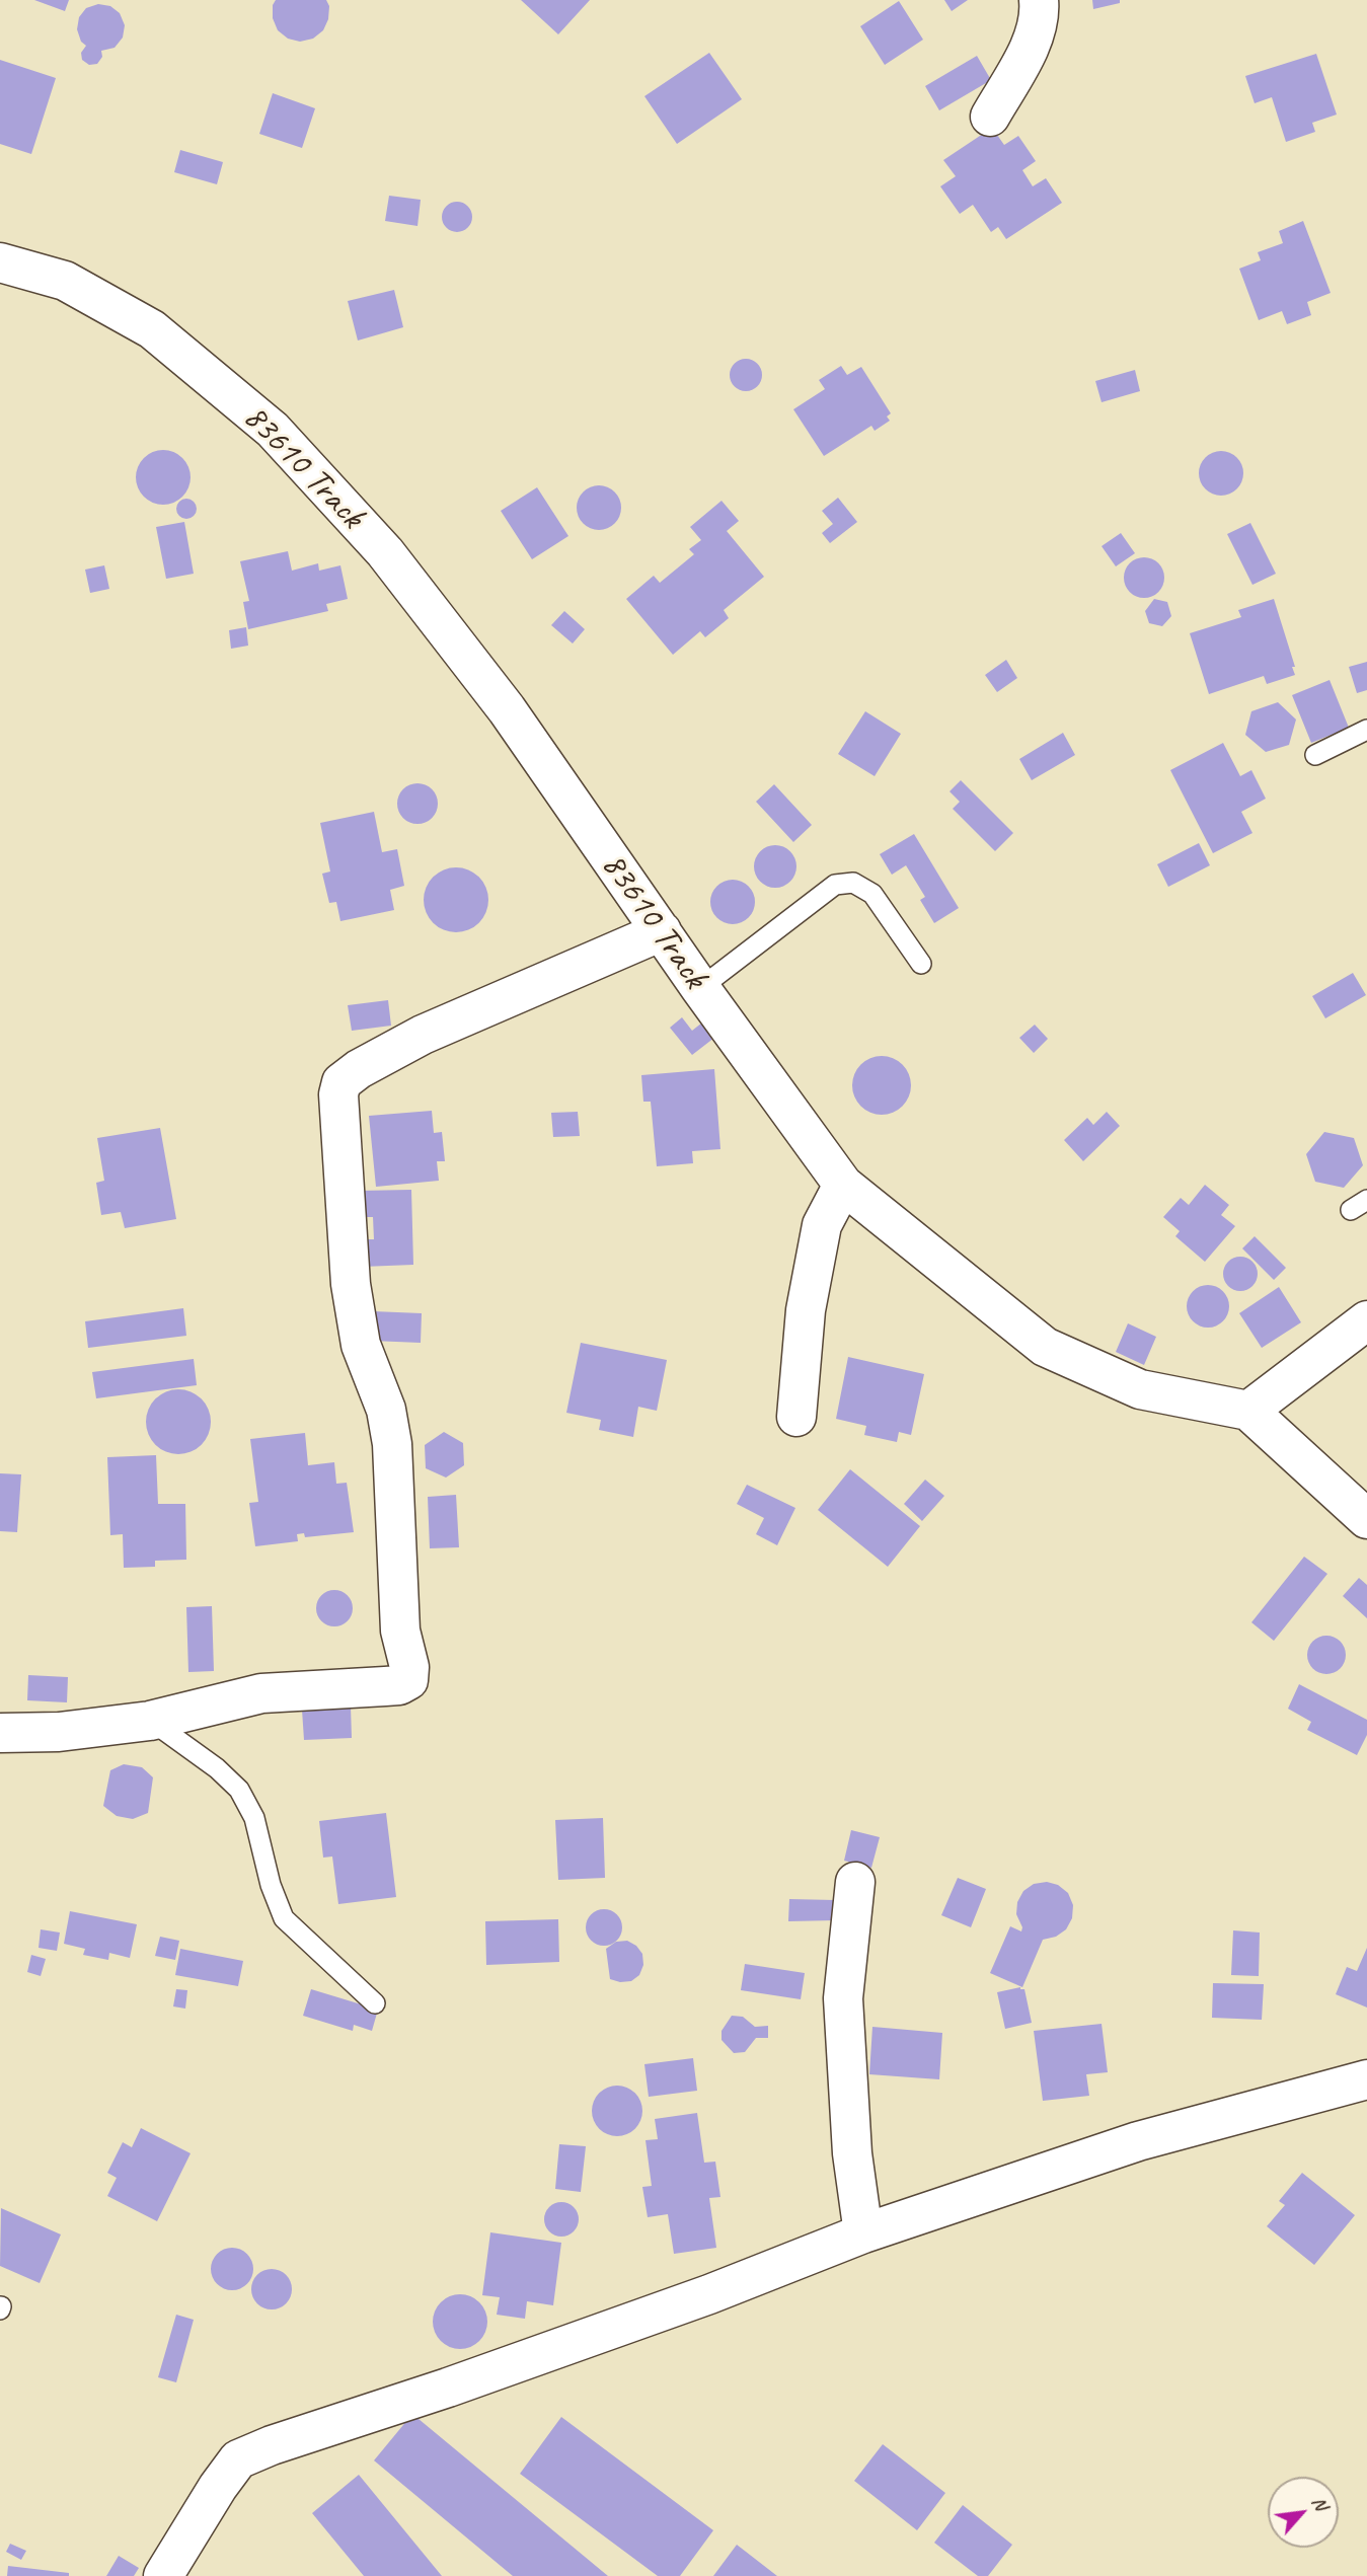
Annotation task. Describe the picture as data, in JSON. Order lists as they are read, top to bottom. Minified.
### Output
{"streets":{"street":["83610 Track"]},"north":"top right"}
